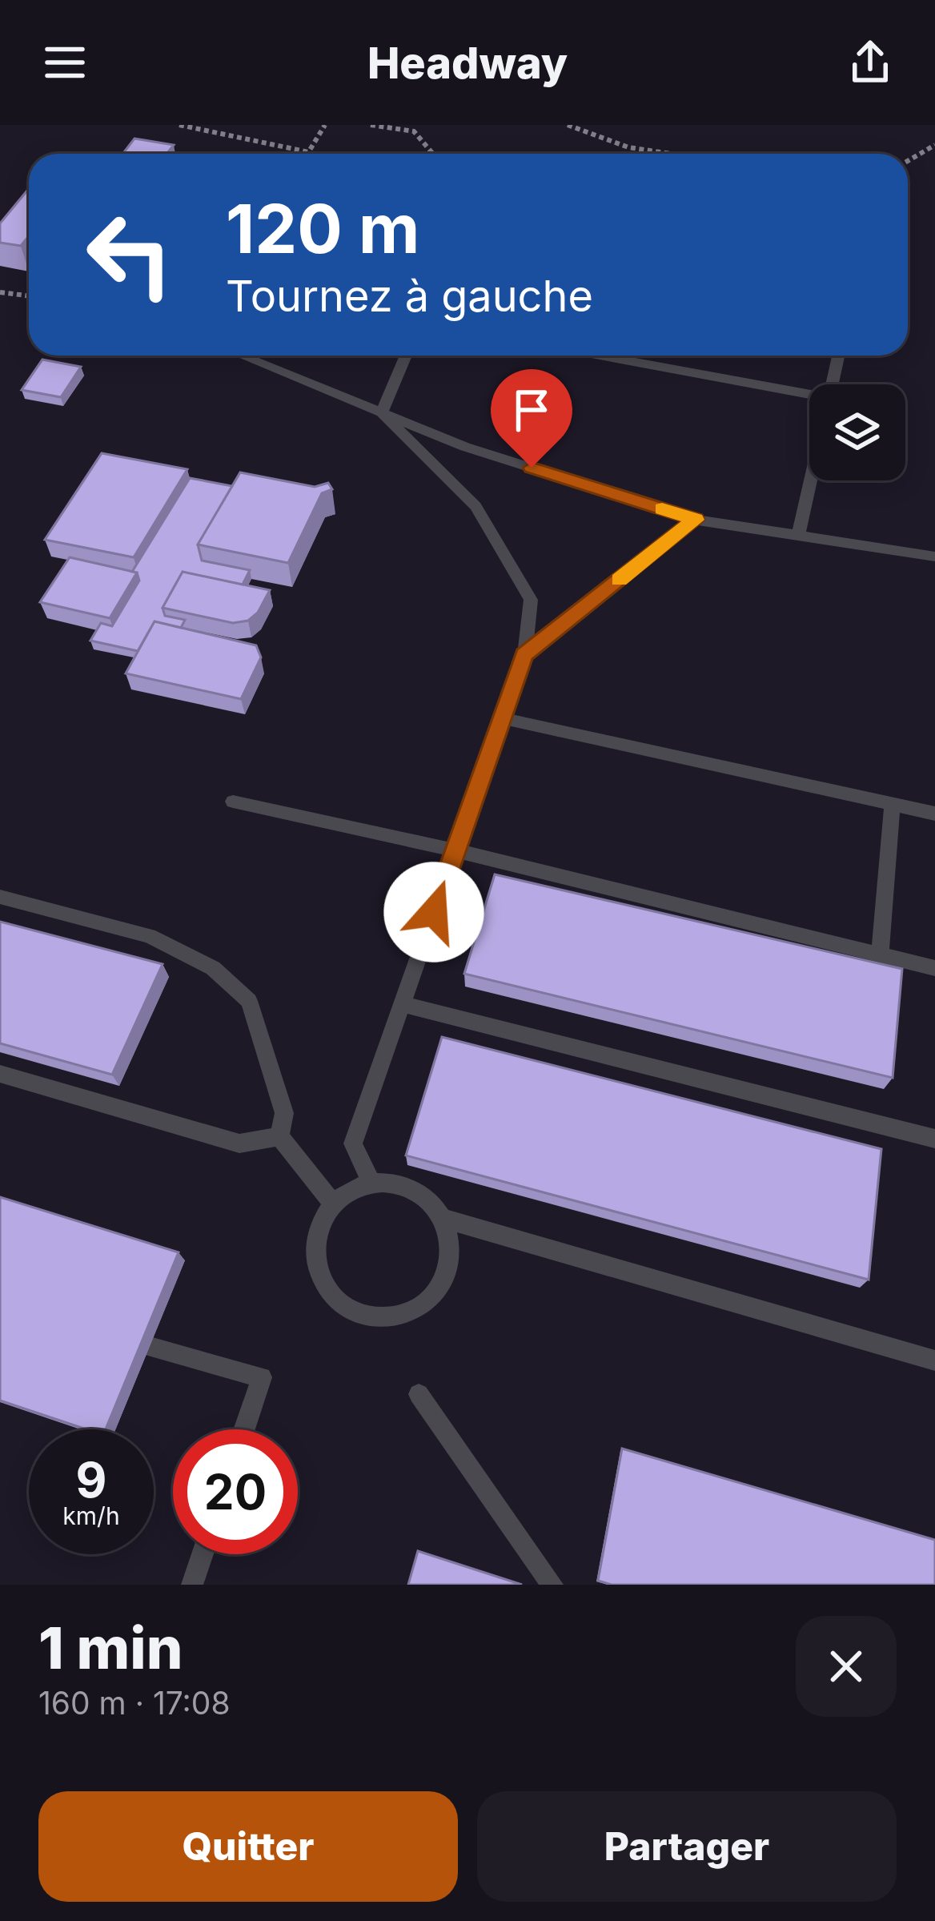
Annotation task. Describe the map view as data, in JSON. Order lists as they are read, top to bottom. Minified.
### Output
{"page":{"header":"Headway","turn":["120 m","Tournez à gauche"],"speed":"9 km/h","limit":"20","heading":["1 min","160 m · 17:08"],"buttons":["Quitter","Partager"]}}
